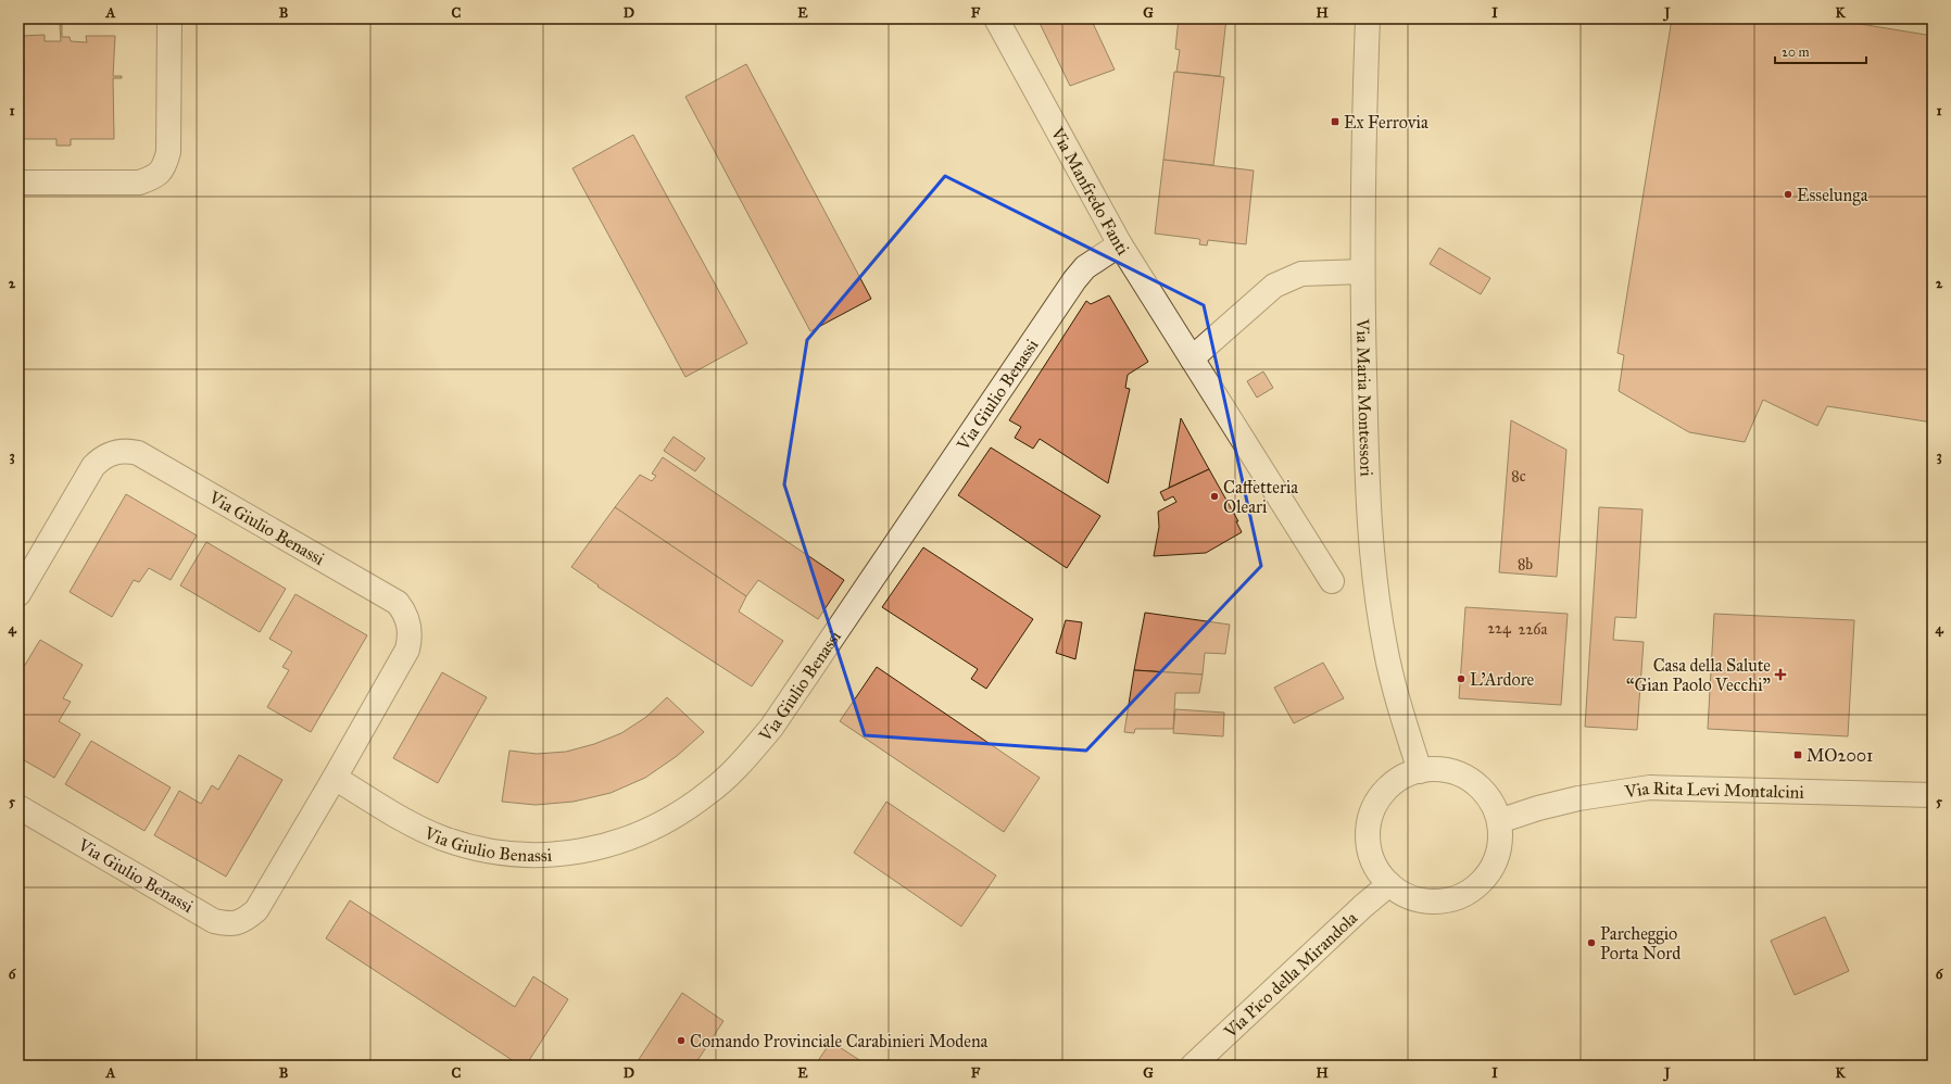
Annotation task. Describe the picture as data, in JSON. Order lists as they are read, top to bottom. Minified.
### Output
{"streets":{"street":["Via Manfredo Fanti","Via Giulio Benassi","Via Maria Montessori","Via Rita Levi Montalcini","Via Pico della Mirandola"]},"crossings":[["Via Manfredo Fanti","Via Giulio Benassi"],["Via Maria Montessori","Via Rita Levi Montalcini"],["Via Maria Montessori","Via Pico della Mirandola"],["Via Rita Levi Montalcini","Via Pico della Mirandola"]],"places":{"transit":["Ex Ferrovia","MO2001"],"other":["Esselunga","Caffetteria Oleari","L'Ardore","Parcheggio Porta Nord","Comando Provinciale Carabinieri Modena"],"health":["Casa della Salute “Gian Paolo Vecchi”"]},"house_numbers":["8c","8b","224","226a"],"scale_bar":"20 m","grid":{"columns":["A","B","C","D","E","F","G","H","I","J","K"],"rows":["1","2","3","4","5","6"]}}
